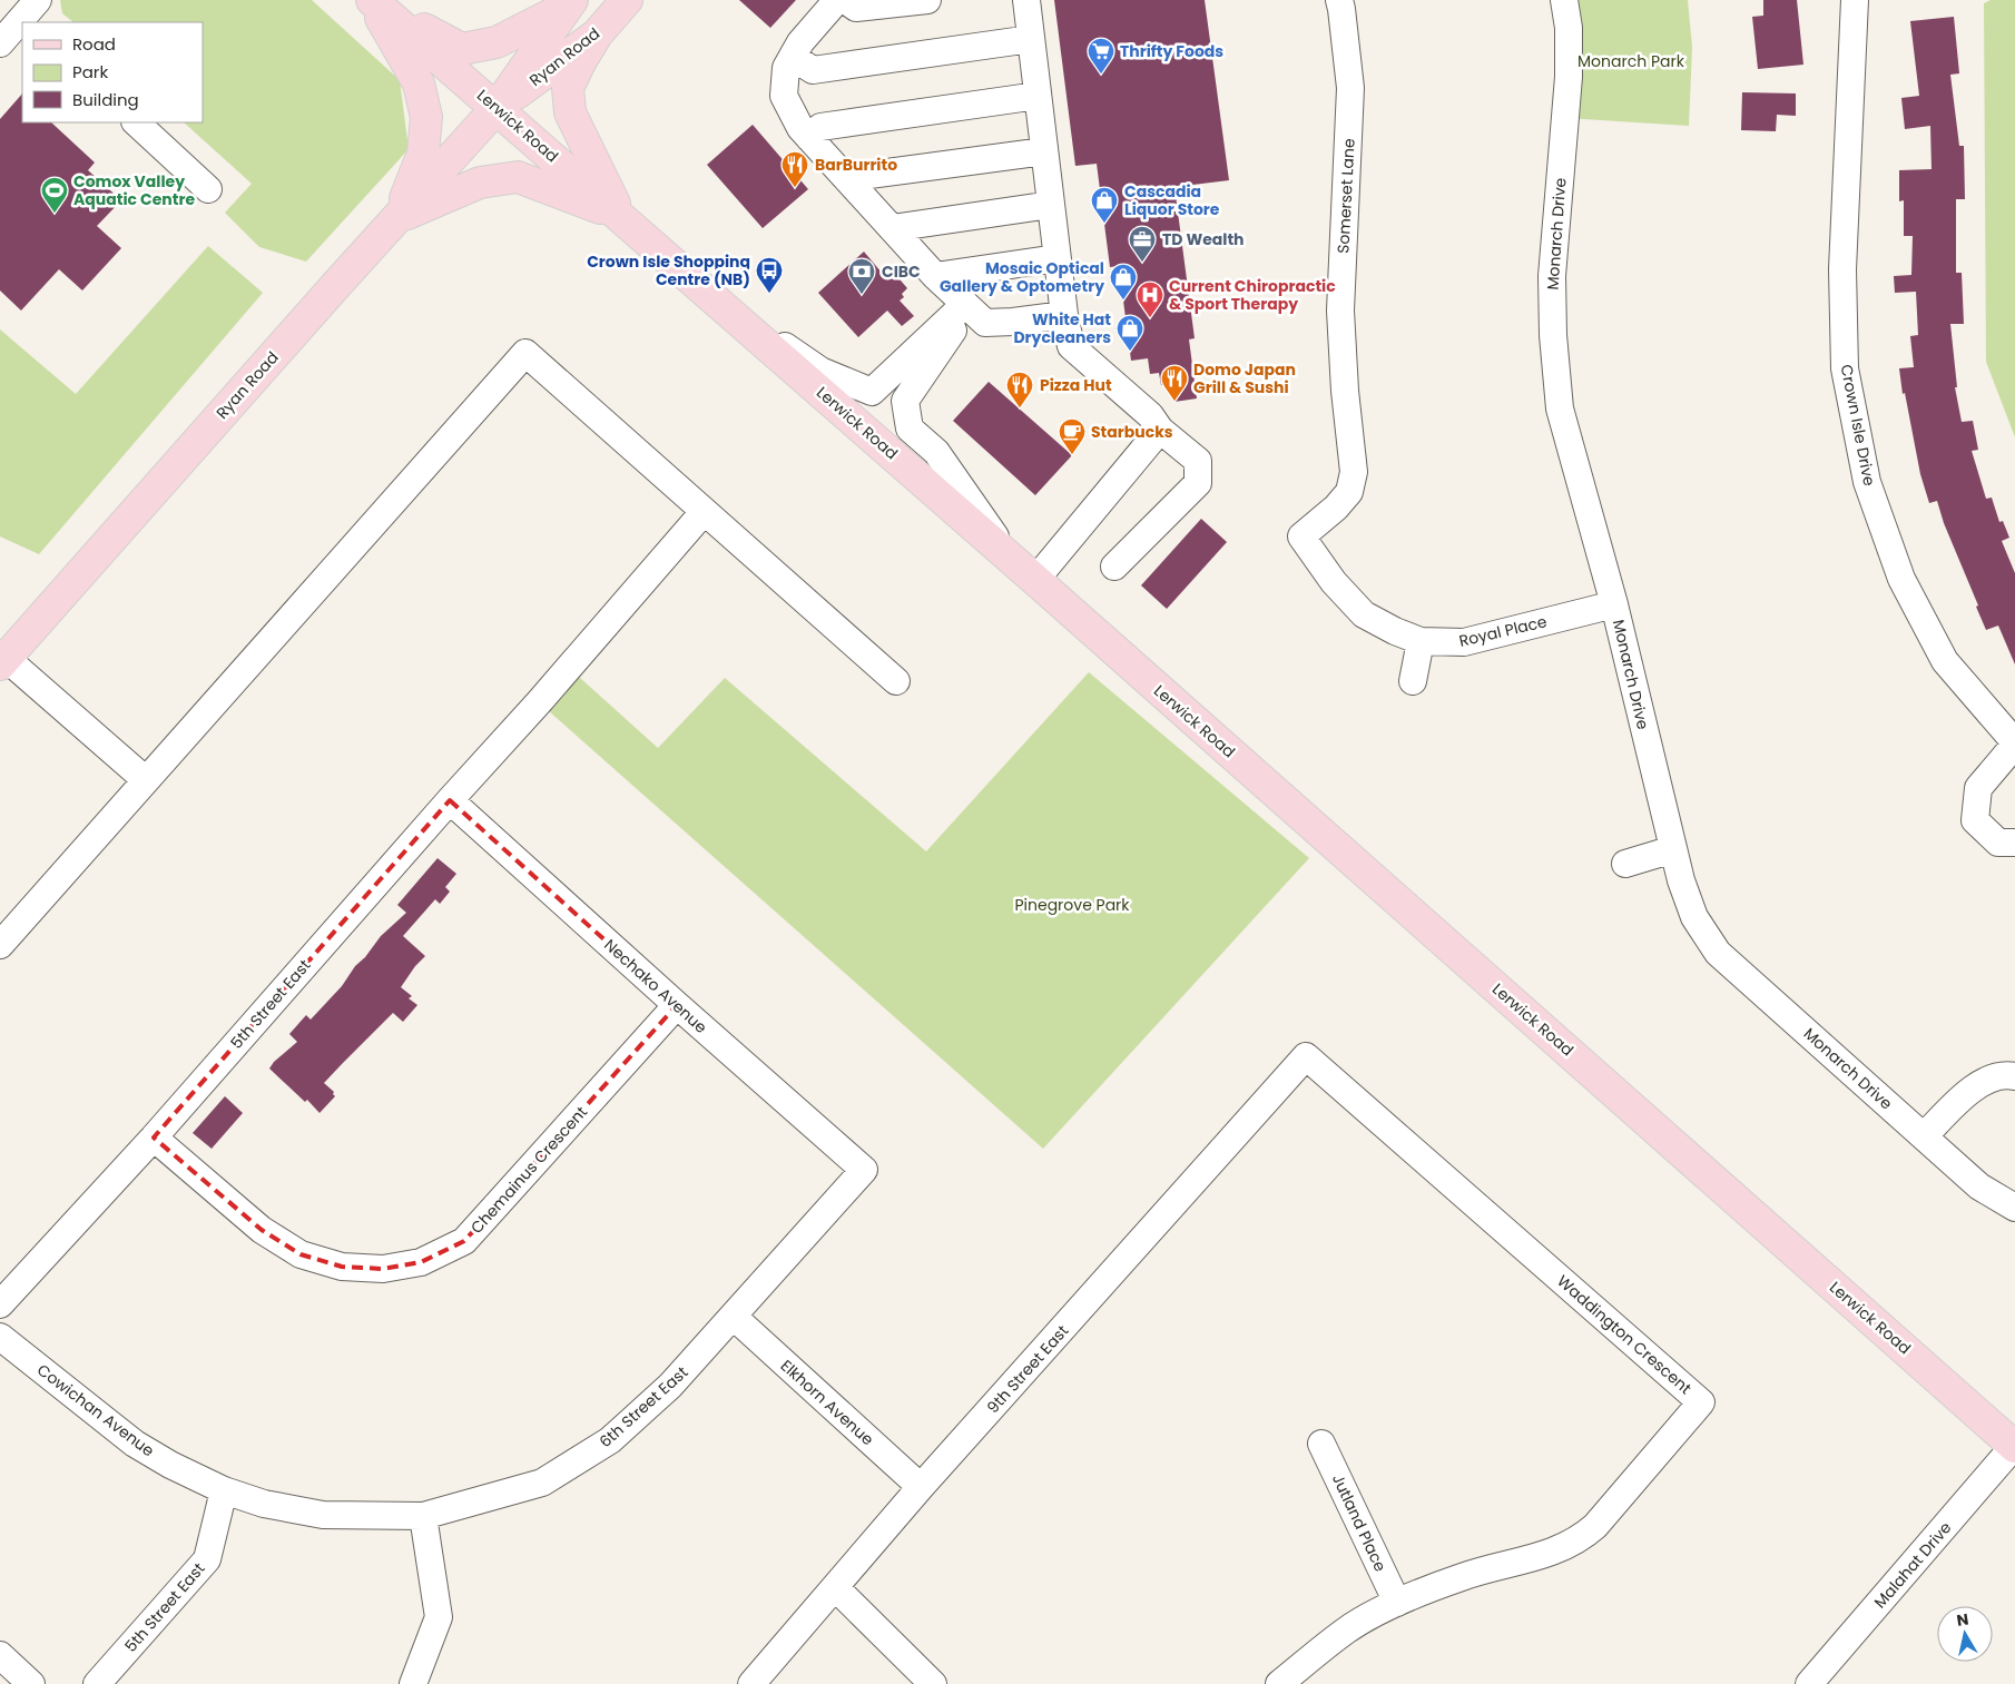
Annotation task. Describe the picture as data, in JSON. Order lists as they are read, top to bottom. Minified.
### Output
{"streets":{"main road":["Ryan Road","Lerwick Road"],"street":["Somerset Lane","Monarch Drive","Crown Isle Drive","Royal Place","Nechako Avenue","5th Street East","Chemainus Crescent","Waddington Crescent","9th Street East","Elkhorn Avenue","6th Street East","Cowichan Avenue","Jutland Place","Malahat Drive"]},"crossings":[["Ryan Road","Lerwick Road"],["Lerwick Road","Malahat Drive"],["Somerset Lane","Royal Place"],["Monarch Drive","Royal Place"],["Nechako Avenue","5th Street East"],["Nechako Avenue","Chemainus Crescent"],["Nechako Avenue","6th Street East"],["5th Street East","Chemainus Crescent"],["5th Street East","Cowichan Avenue"],["Waddington Crescent","9th Street East"],["Waddington Crescent","Jutland Place"],["9th Street East","Elkhorn Avenue"],["Elkhorn Avenue","6th Street East"],["6th Street East","Cowichan Avenue"]],"parks":["Monarch Park","Pinegrove Park"],"places":{"supermarket":["Thrifty Foods"],"restaurant":["BarBurrito","Domo Japan Grill & Sushi","Pizza Hut"],"sports":["Comox Valley Aquatic Centre"],"shop":["Cascadia Liquor Store","Mosaic Optical Gallery & Optometry","White Hat Drycleaners"],"office":["TD Wealth"],"bus stop":["Crown Isle Shopping Centre (NB)"],"bank":["CIBC"],"hospital":["Current Chiropractic & Sport Therapy"],"cafe":["Starbucks"]},"legend":["Road","Park","Building"],"north":"top"}
